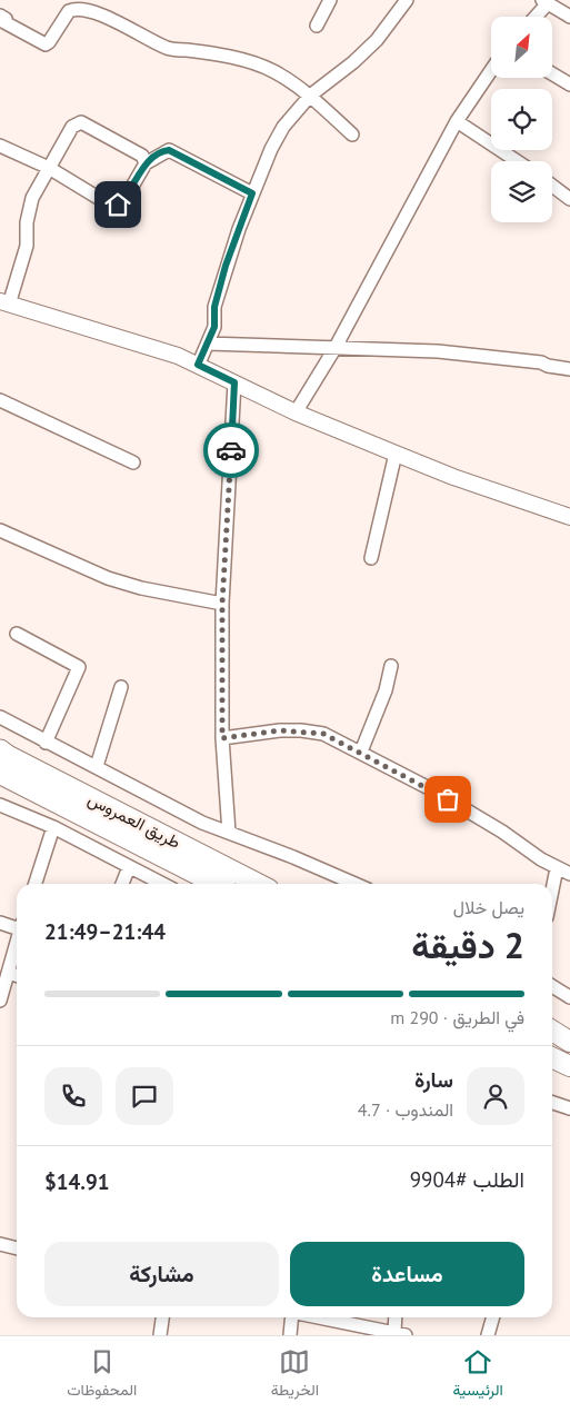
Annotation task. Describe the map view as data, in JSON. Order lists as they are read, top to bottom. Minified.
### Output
{"streets":{"main road":["طريق العمروس"]},"north":"top right","page":{"heading":["2 دقيقة","يصل خلال","21:44–21:49"],"panel":["سارة","المندوب · 4.7","الطلب #9904","$14.91"],"bar":"في الطريق · 290 m","buttons":["مساعدة","مشاركة"],"tabs":["الرئيسية","الخريطة","المحفوظات"]}}
